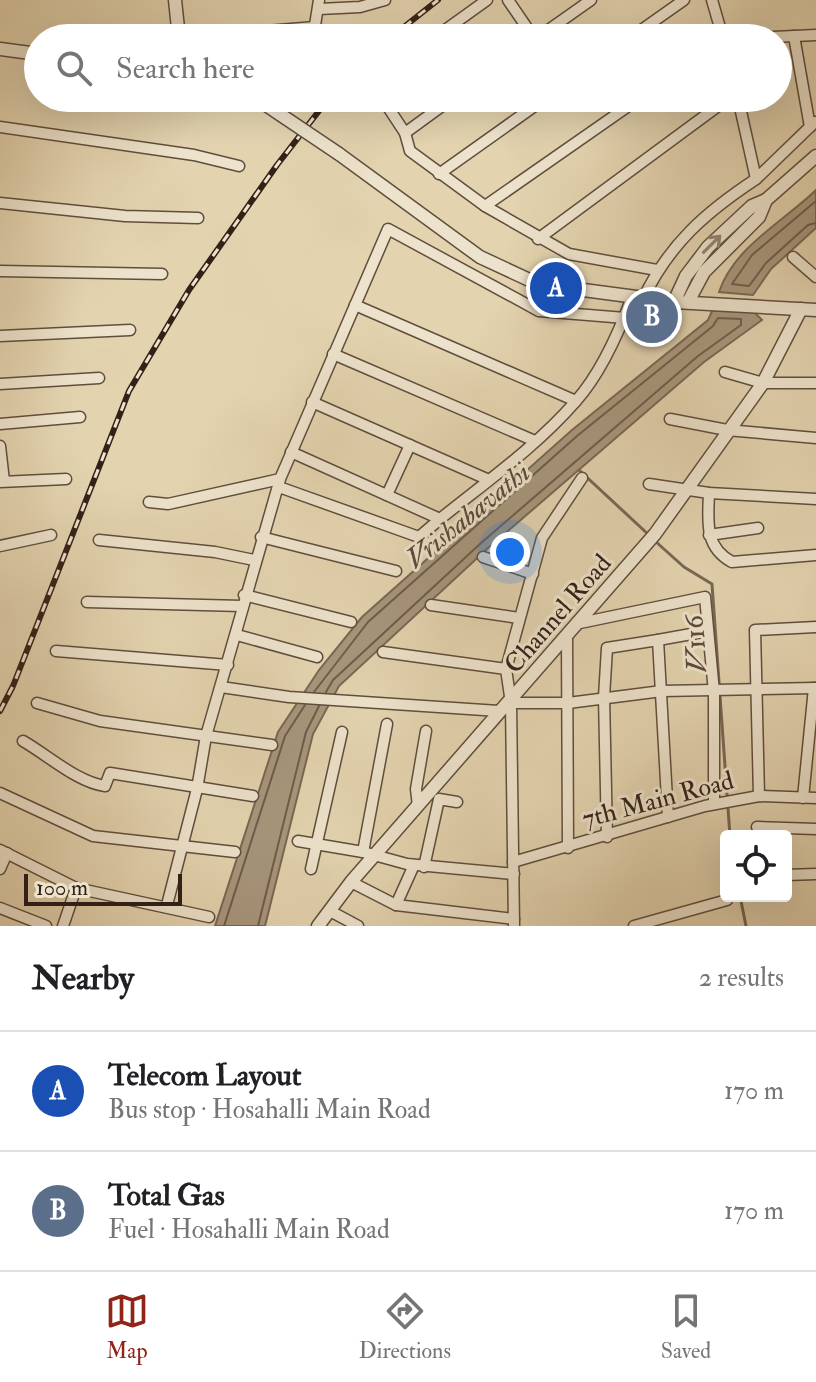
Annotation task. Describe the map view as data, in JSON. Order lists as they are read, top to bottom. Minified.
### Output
{"streets":{"street":["Channel Road","7th Main Road"]},"water":["Vrishabavathi","V116"],"scale_bar":"100 m","page":{"search":"Search here","pins":["A","B"],"scale":"100 m","heading":["Nearby","2 results"],"list":[{"mark":"A","name":"Telecom Layout","note":"Bus stop · Hosahalli Main Road","value":"170 m"},{"mark":"B","name":"Total Gas","note":"Fuel · Hosahalli Main Road","value":"170 m"}],"nav":["Map","Directions","Saved"]}}
